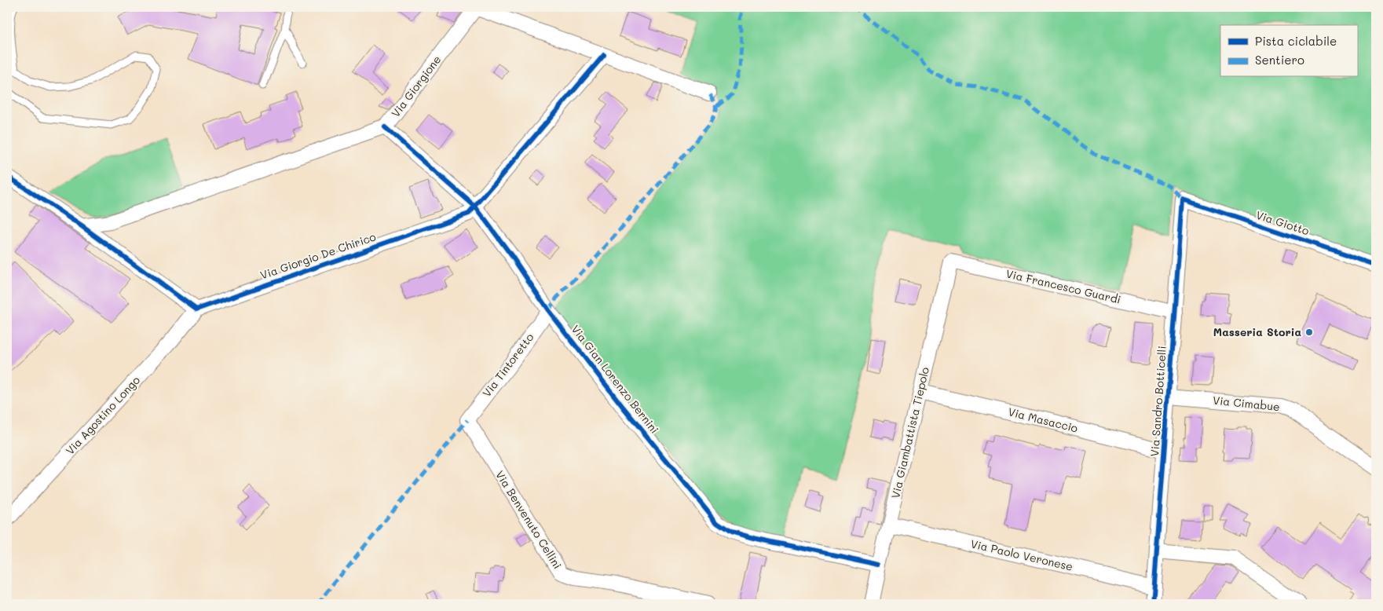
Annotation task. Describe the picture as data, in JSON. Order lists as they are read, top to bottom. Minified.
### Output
{"streets":{"street":["Via Giorgione","Via Giotto","Via Giorgio De Chirico","Via Francesco Guardi","Via Tintoretto","Via Gian Lorenzo Bernini","Via Sandro Botticelli","Via Cimabue","Via Agostino Longo","Via Masaccio","Via Giambattista Tiepolo","Via Benvenuto Cellini","Via Paolo Veronese"]},"crossings":[["Via Giorgione","Via Giorgio De Chirico"],["Via Giorgione","Via Gian Lorenzo Bernini"],["Via Giotto","Via Sandro Botticelli"],["Via Giorgio De Chirico","Via Gian Lorenzo Bernini"],["Via Giorgio De Chirico","Via Agostino Longo"],["Via Francesco Guardi","Via Sandro Botticelli"],["Via Francesco Guardi","Via Giambattista Tiepolo"],["Via Tintoretto","Via Gian Lorenzo Bernini"],["Via Tintoretto","Via Benvenuto Cellini"],["Via Gian Lorenzo Bernini","Via Giambattista Tiepolo"],["Via Sandro Botticelli","Via Cimabue"],["Via Sandro Botticelli","Via Masaccio"],["Via Sandro Botticelli","Via Paolo Veronese"],["Via Masaccio","Via Giambattista Tiepolo"],["Via Giambattista Tiepolo","Via Paolo Veronese"]],"places":["Masseria Storia"],"legend":["Pista ciclabile","Sentiero"]}
